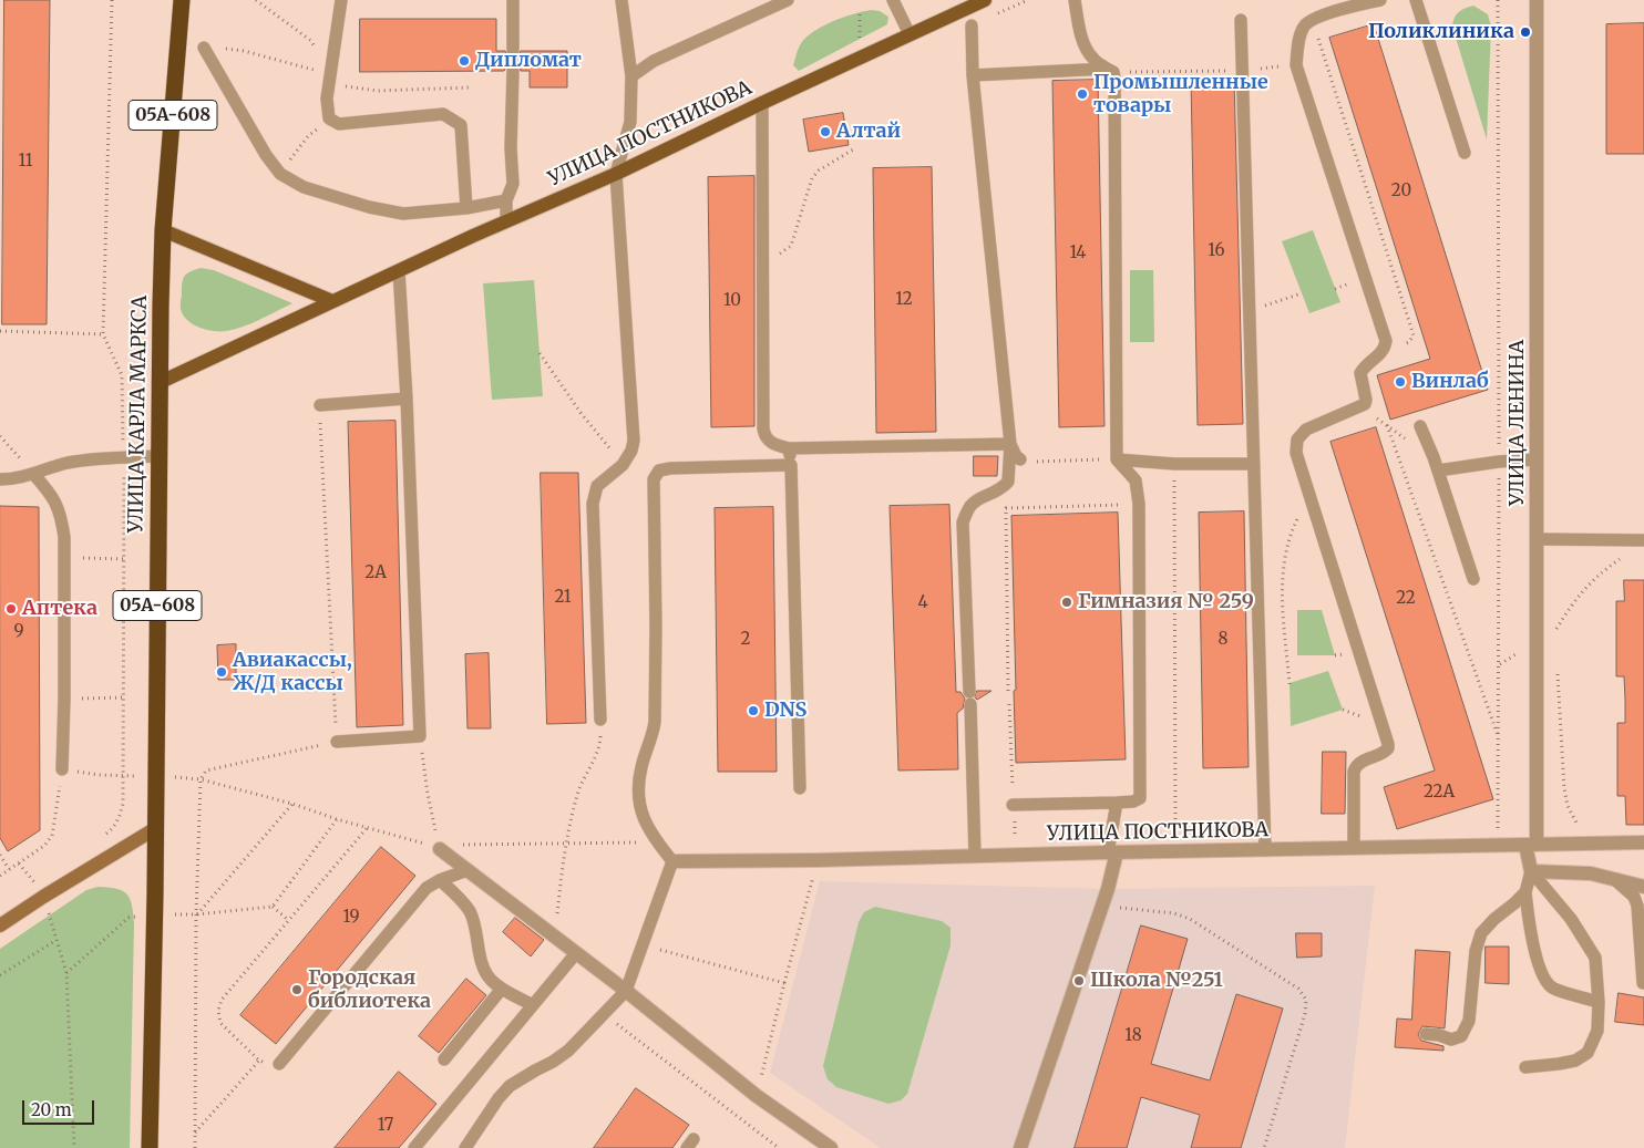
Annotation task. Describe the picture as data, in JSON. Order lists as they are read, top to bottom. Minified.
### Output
{"streets":{"highway":["05А-608","УЛИЦА КАРЛА МАРКСА"],"main road":["УЛИЦА ПОСТНИКОВА"],"street":["УЛИЦА ЛЕНИНА"]},"crossings":[["05А-608","УЛИЦА КАРЛА МАРКСА"],["УЛИЦА ПОСТНИКОВА","УЛИЦА КАРЛА МАРКСА"],["УЛИЦА ПОСТНИКОВА","УЛИЦА ЛЕНИНА"]],"places":["Поликлиника","Дипломат","Промышленные товары","Алтай","Винлаб","Гимназия № 259","Аптека","Авиакассы, Ж/Д кассы","DNS","Школа №251","Городская библиотека"],"house_numbers":["11","20","16","14","12","10","2А","21","22","4","9","2","8","22А","19","18","17"],"scale_bar":"20 m"}
